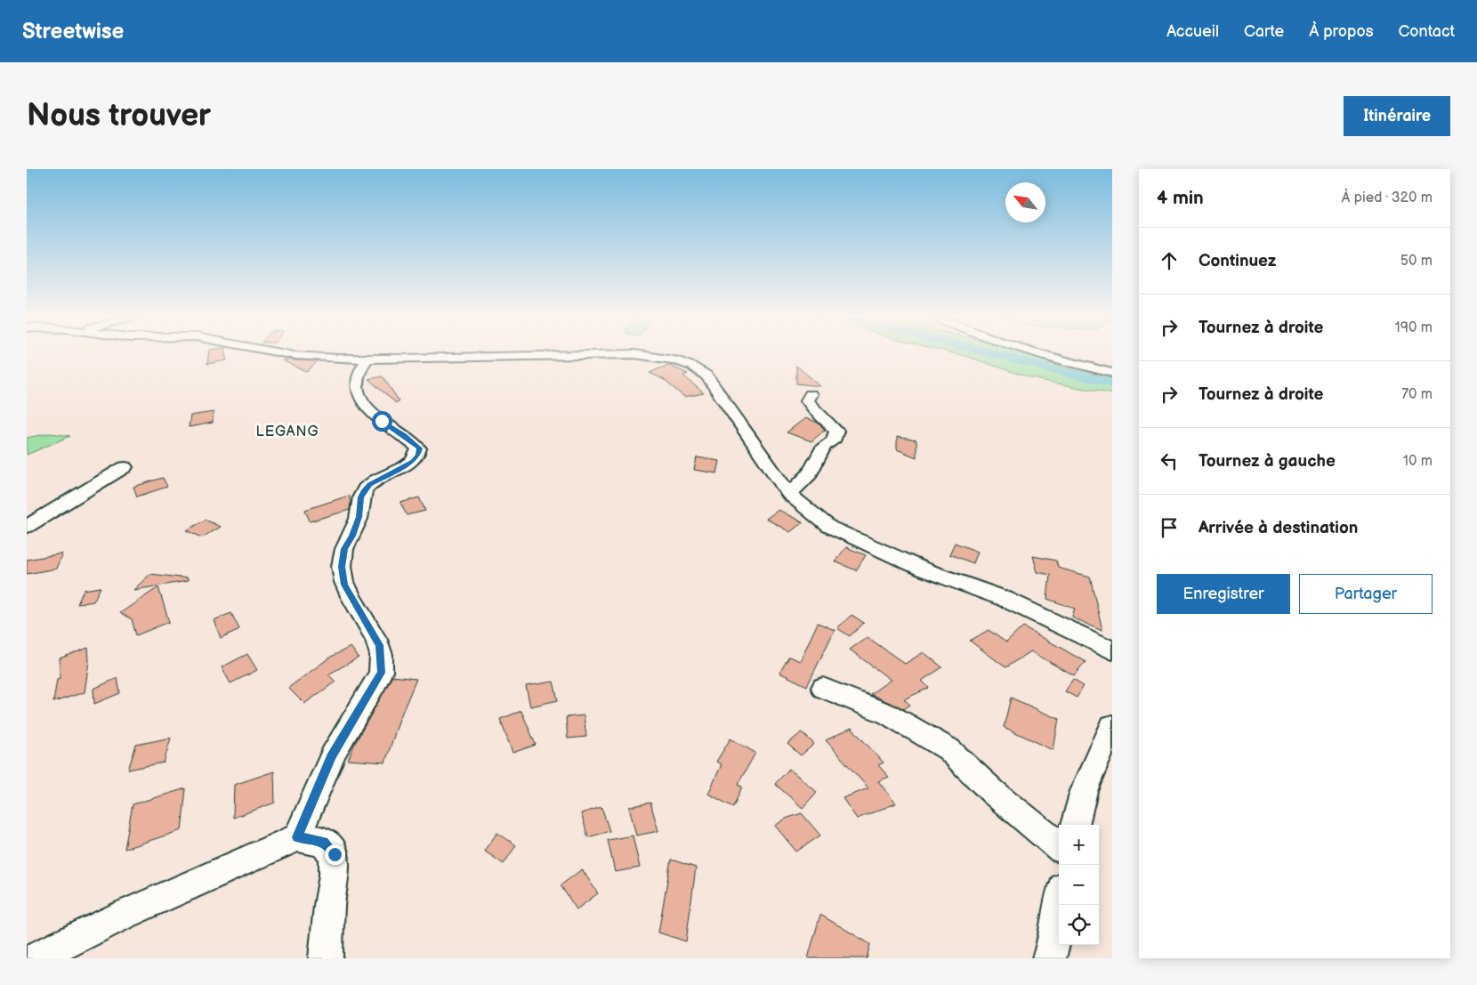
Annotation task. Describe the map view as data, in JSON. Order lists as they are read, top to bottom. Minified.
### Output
{"districts":["LEGANG"],"north":"top left","page":{"header":"Streetwise","nav":["Accueil","Carte","À propos","Contact"],"buttons":["Itinéraire",["Enregistrer","Partager"]],"title":"Nous trouver","heading":["4 min","À pied · 320 m"],"list":[["Continuez","50 m"],["Tournez à droite","190 m"],["Tournez à droite","70 m"],["Tournez à gauche","10 m"],"Arrivée à destination"],"map_buttons":["+","−"]}}
